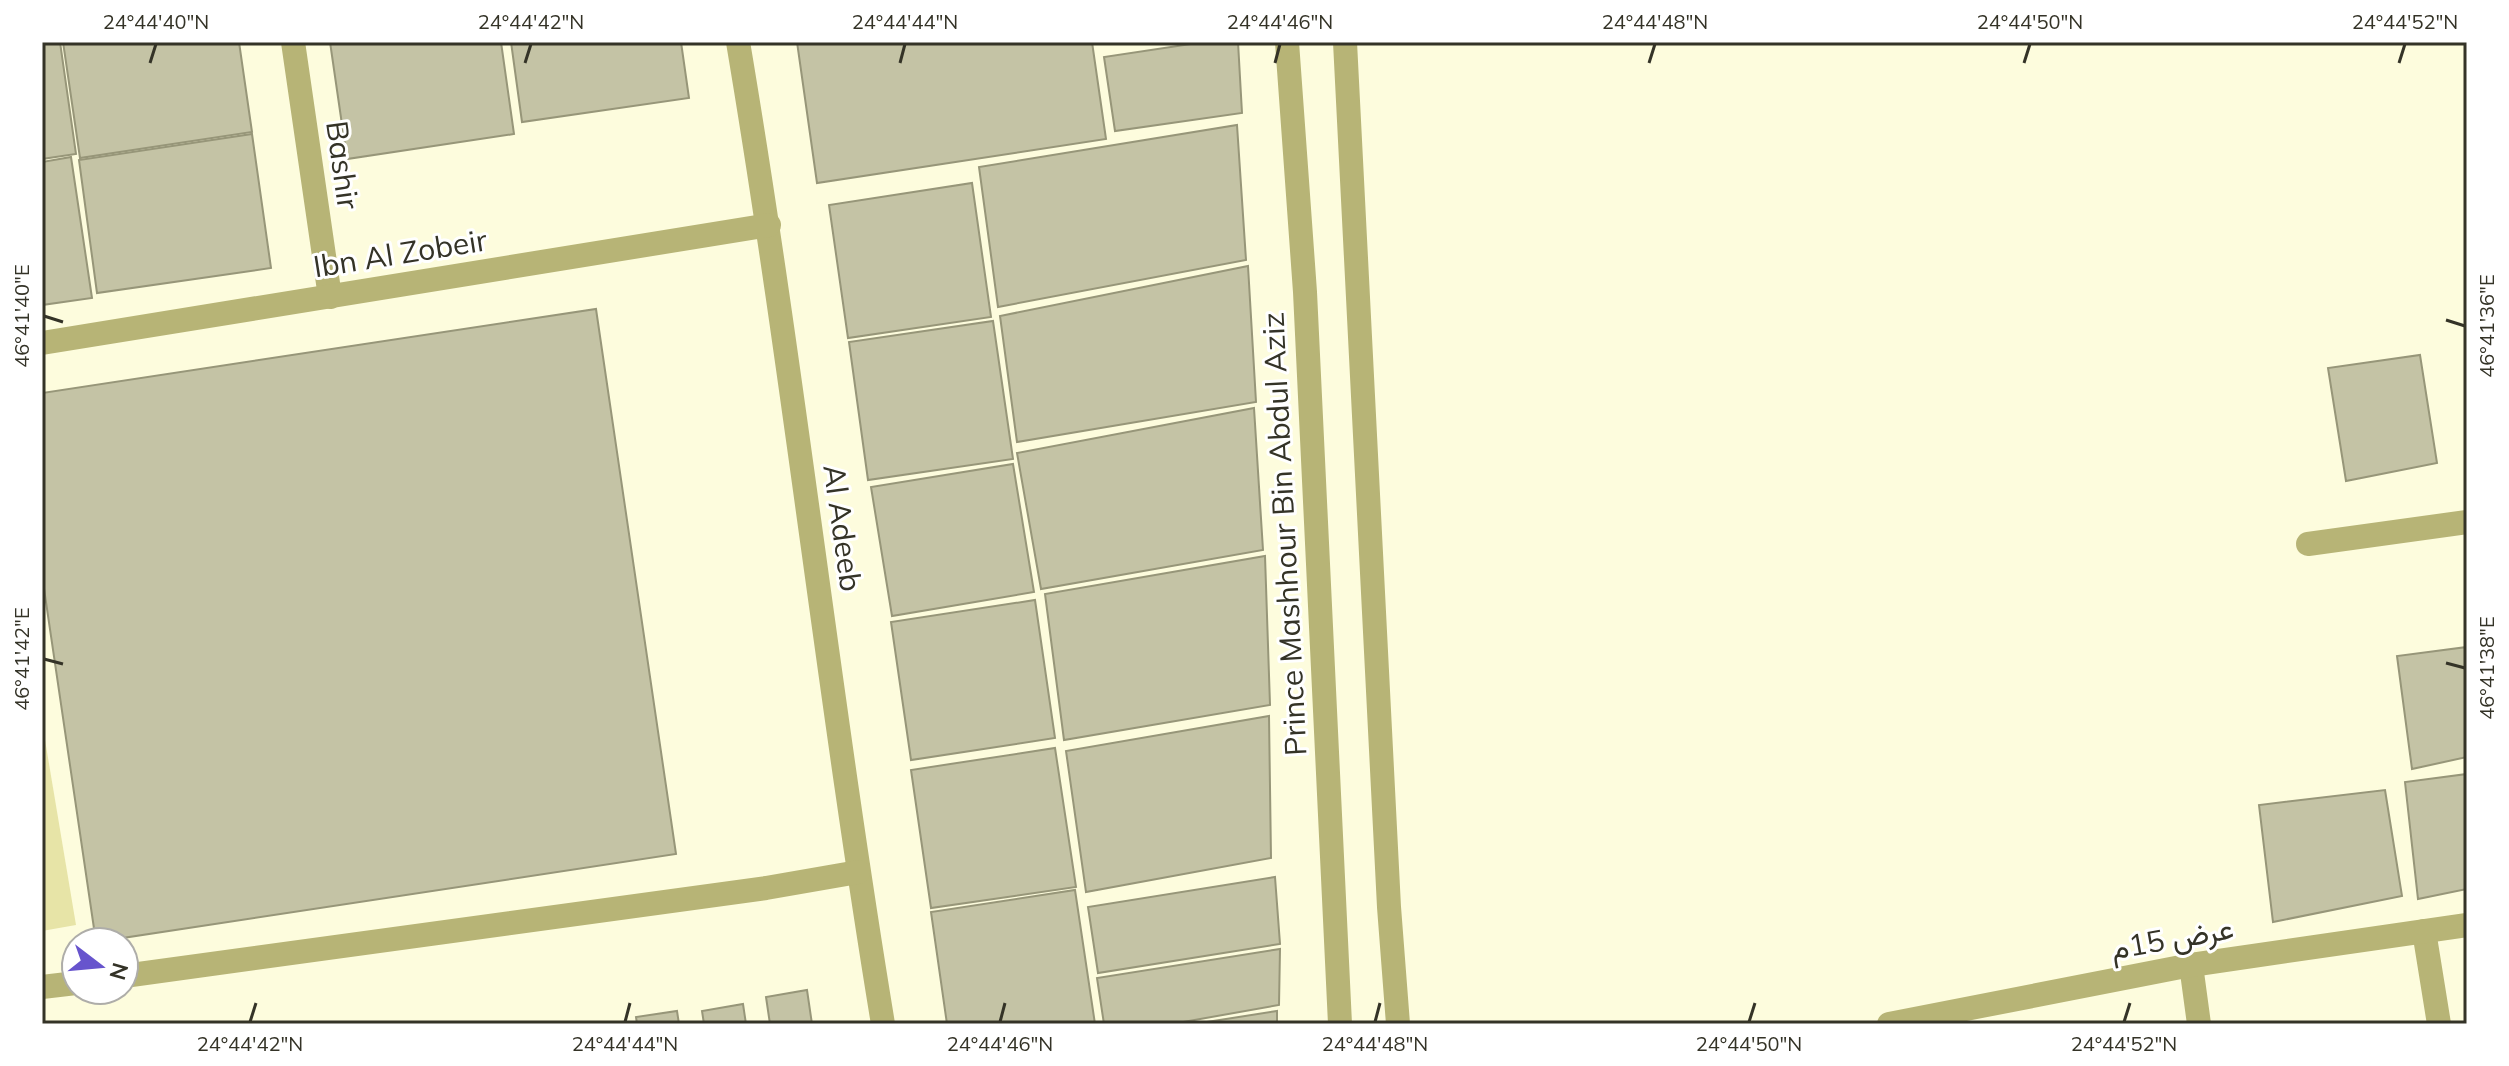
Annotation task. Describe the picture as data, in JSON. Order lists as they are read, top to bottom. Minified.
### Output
{"streets":{"street":["Bashir","Ibn Al Zobeir","Al Adeeb","Prince Mashhour Bin Abdul Aziz","عرض 15م"]},"crossings":[["Bashir","Ibn Al Zobeir"],["Ibn Al Zobeir","Al Adeeb"]],"north":"right","coordinates":["24°44'40\"N","24°44'42\"N","24°44'44\"N","24°44'46\"N","24°44'48\"N","24°44'50\"N","24°44'52\"N","46°41'40\"E","46°41'36\"E","46°41'42\"E","46°41'38\"E"]}
